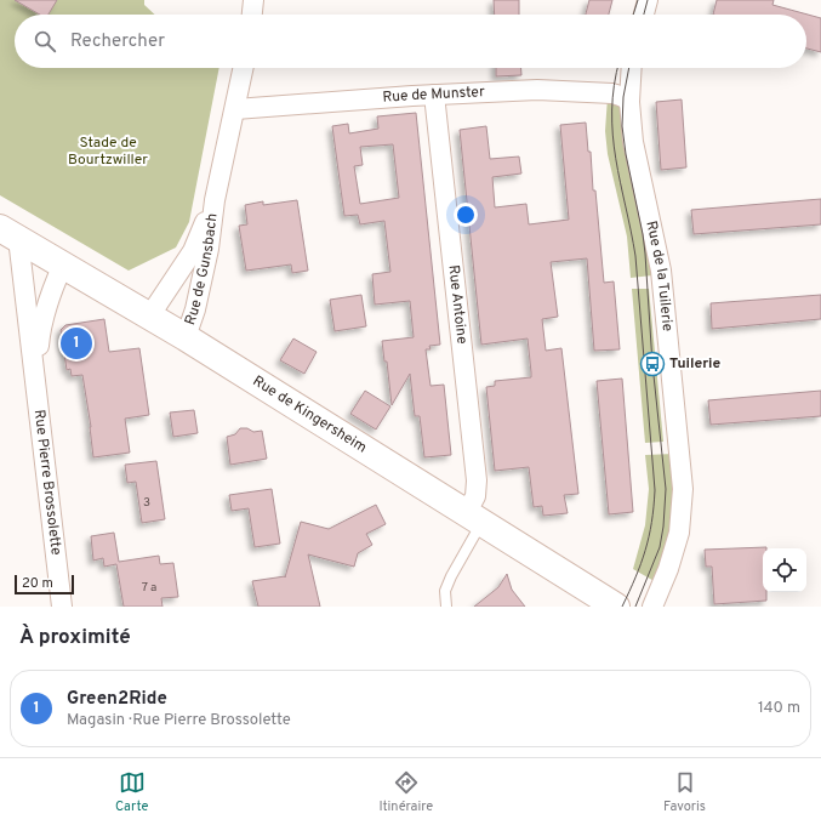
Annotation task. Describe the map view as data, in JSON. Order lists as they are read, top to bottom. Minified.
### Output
{"streets":{"main road":["Rue de Kingersheim"],"street":["Rue de Munster","Rue de Gunsbach","Rue de la Tuilerie","Rue Antoine","Rue Pierre Brossolette"]},"crossings":[["Rue de Munster","Rue de Gunsbach"],["Rue de Munster","Rue de la Tuilerie"],["Rue de Munster","Rue Antoine"],["Rue de Gunsbach","Rue de Kingersheim"],["Rue Antoine","Rue de Kingersheim"],["Rue de Kingersheim","Rue Pierre Brossolette"]],"parks":["Stade de Bourtzwiller"],"places":{"bus stop":["Tuilerie"]},"house_numbers":["3","7 a"],"scale_bar":"20 m","page":{"search":"Rechercher","pins":"1","scale":"20 m","heading":"À proximité","list":[{"mark":"1","name":"Green2Ride","note":"Magasin · Rue Pierre Brossolette","value":"140 m"}],"nav":["Carte","Itinéraire","Favoris"]}}
